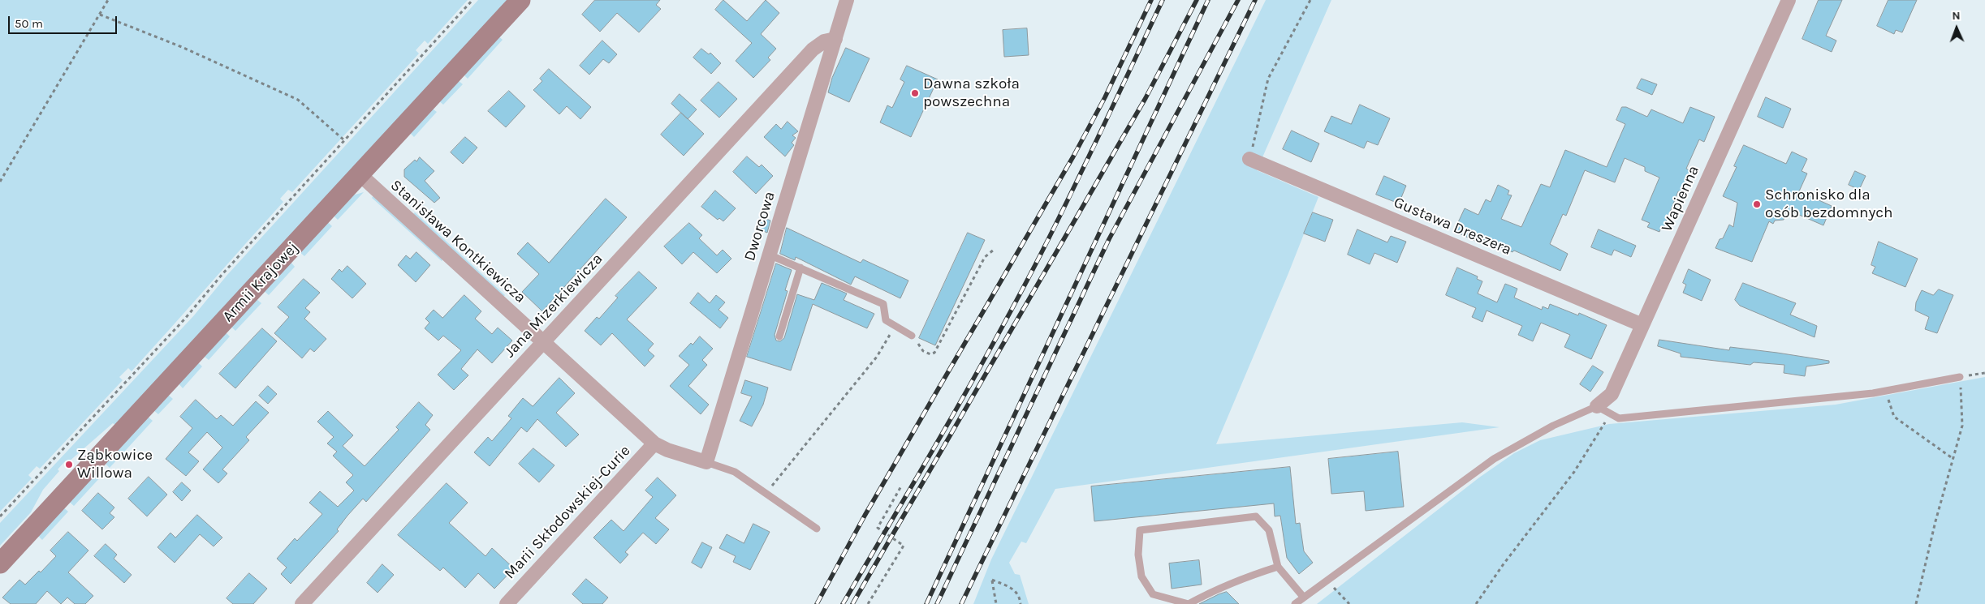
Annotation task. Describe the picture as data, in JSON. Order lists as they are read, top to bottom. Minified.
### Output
{"streets":{"main road":["Armii Krajowej"],"street":["Wapienna","Dworcowa","Gustawa Dreszera","Stanisława Kontkiewicza","Jana Mizerkiewicza","Marii Skłodowskiej-Curie"]},"crossings":[["Wapienna","Gustawa Dreszera"],["Dworcowa","Stanisława Kontkiewicza"],["Dworcowa","Jana Mizerkiewicza"],["Stanisława Kontkiewicza","Armii Krajowej"],["Stanisława Kontkiewicza","Jana Mizerkiewicza"],["Stanisława Kontkiewicza","Marii Skłodowskiej-Curie"]],"places":["Dawna szkoła powszechna","Schronisko dla osób bezdomnych","Ząbkowice Willowa"],"scale_bar":"50 m","north":"top"}
